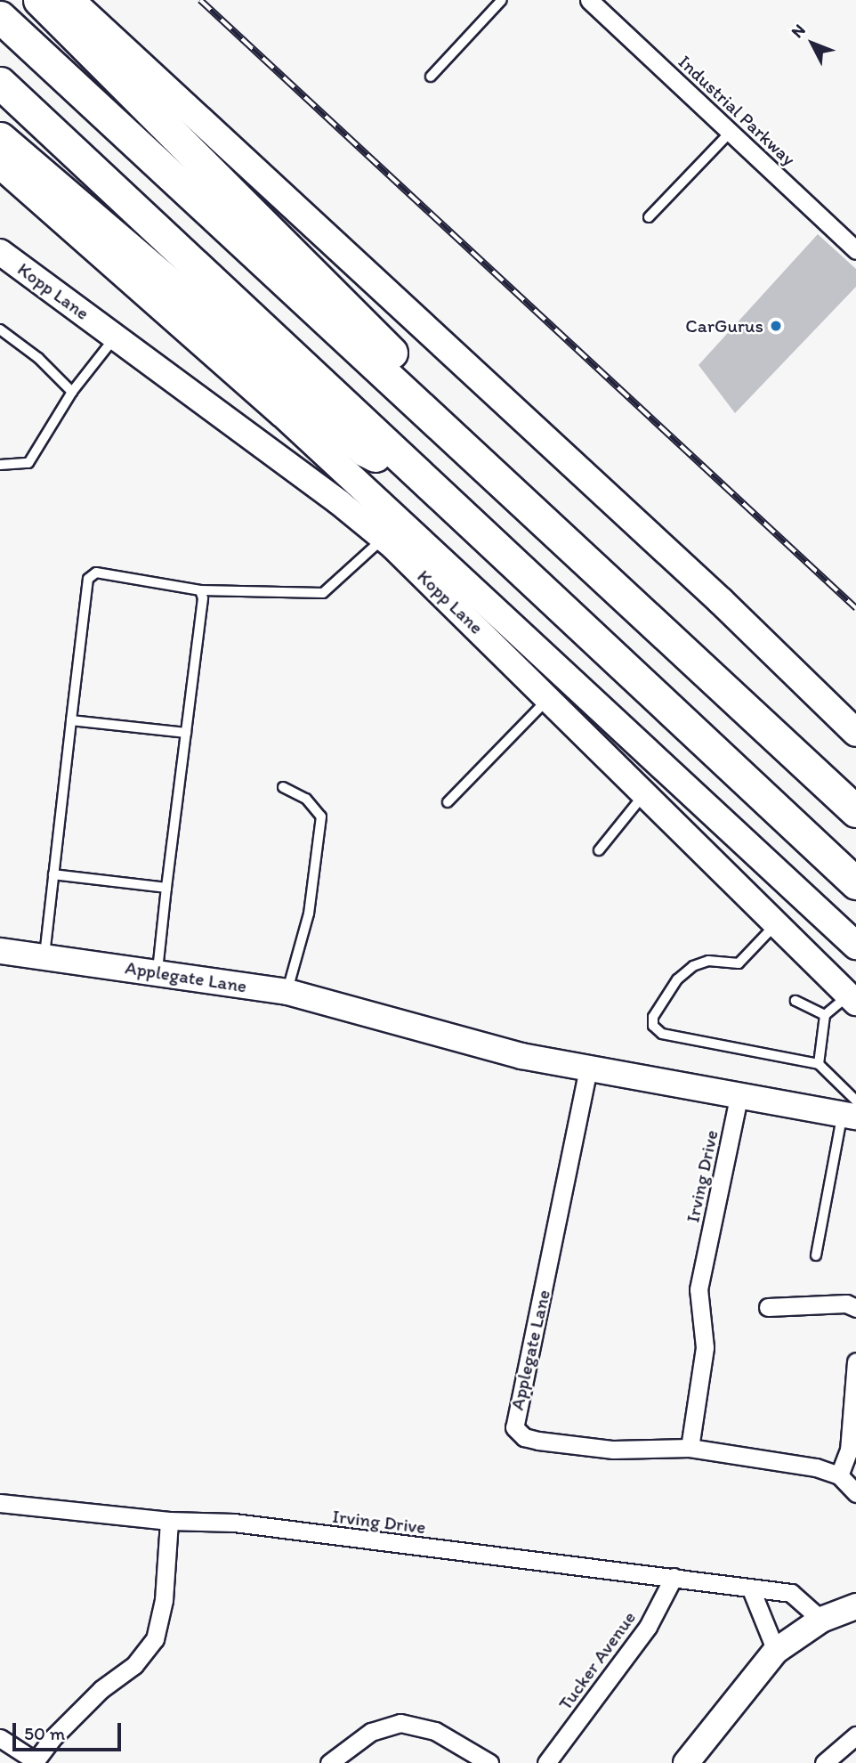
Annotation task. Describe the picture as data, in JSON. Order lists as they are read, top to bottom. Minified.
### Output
{"streets":{"street":["Industrial Parkway","Kopp Lane","Applegate Lane","Irving Drive","Tucker Avenue"]},"crossings":[["Applegate Lane","Irving Drive"],["Irving Drive","Tucker Avenue"]],"places":["CarGurus"],"scale_bar":"50 m","north":"top left"}
